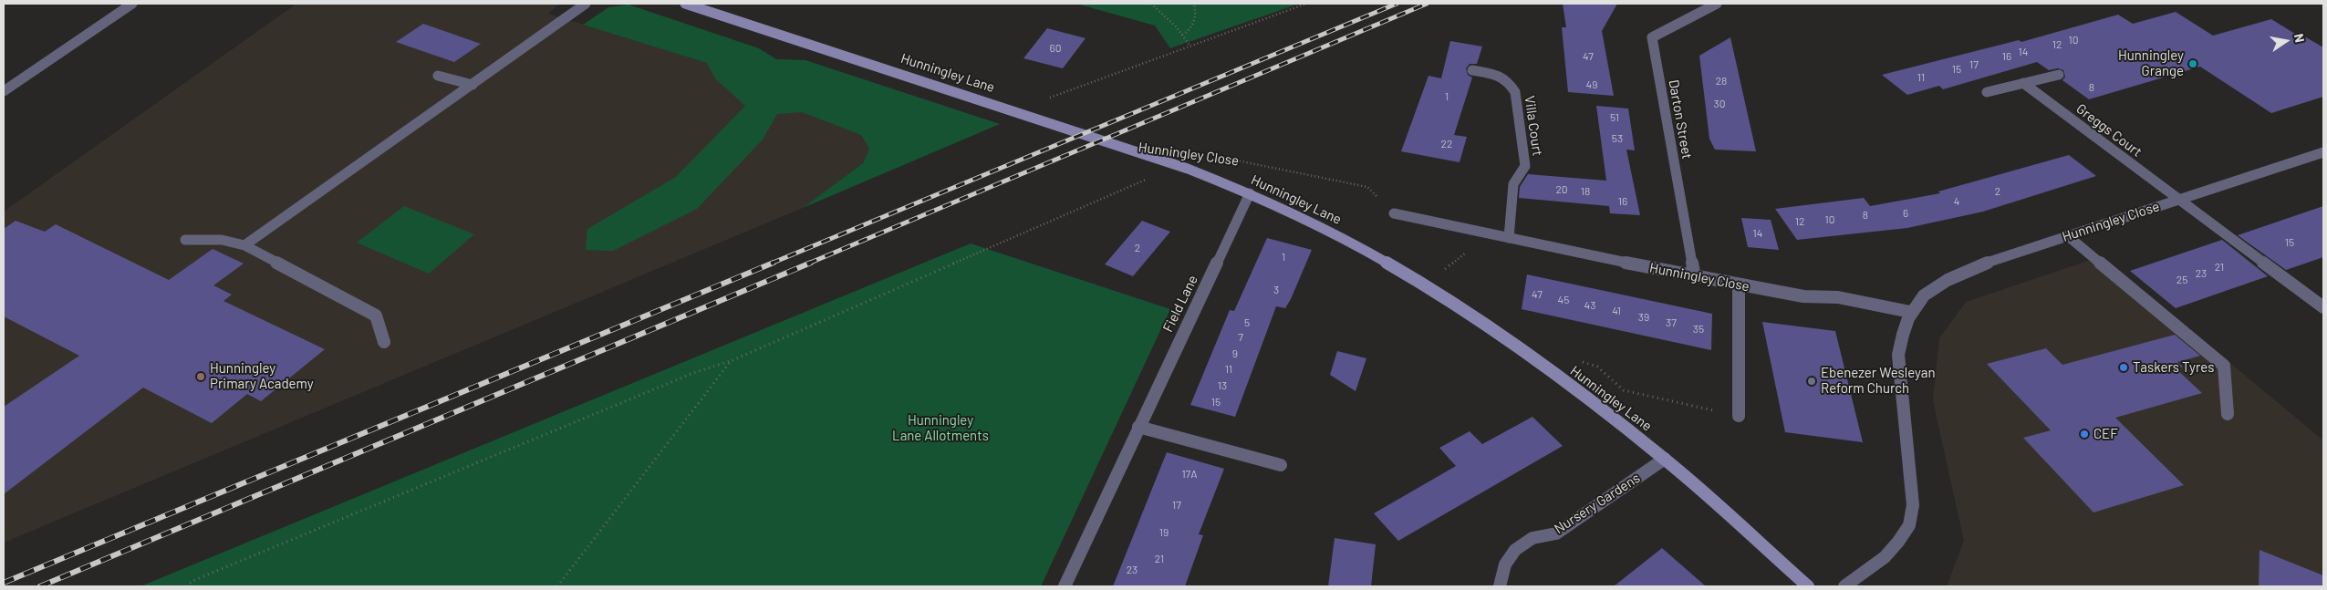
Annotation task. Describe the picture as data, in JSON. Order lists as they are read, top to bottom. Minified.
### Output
{"streets":{"main road":["Hunningley Lane"],"street":["Darton Street","Villa Court","Greggs Court","Hunningley Close","Field Lane","Nursery Gardens"]},"crossings":[["Hunningley Lane","Field Lane"],["Hunningley Lane","Nursery Gardens"],["Darton Street","Hunningley Close"],["Villa Court","Hunningley Close"],["Greggs Court","Hunningley Close"]],"parks":["Hunningley Lane Allotments"],"places":["Hunningley Grange","Taskers Tyres","Hunningley Primary Academy","Ebenezer Wesleyan Reform Church","CEF"],"house_numbers":["10","12","60","14","47","16","17","15","11","28","49","8","1","30","51","53","22","20","18","2","16","4","6","8","10","12","14","15","2","1","21","23","25","3","47","45","43","41","39","5","37","35","7","9","11","13","15","17A","17","19","21","23"],"north":"right"}
